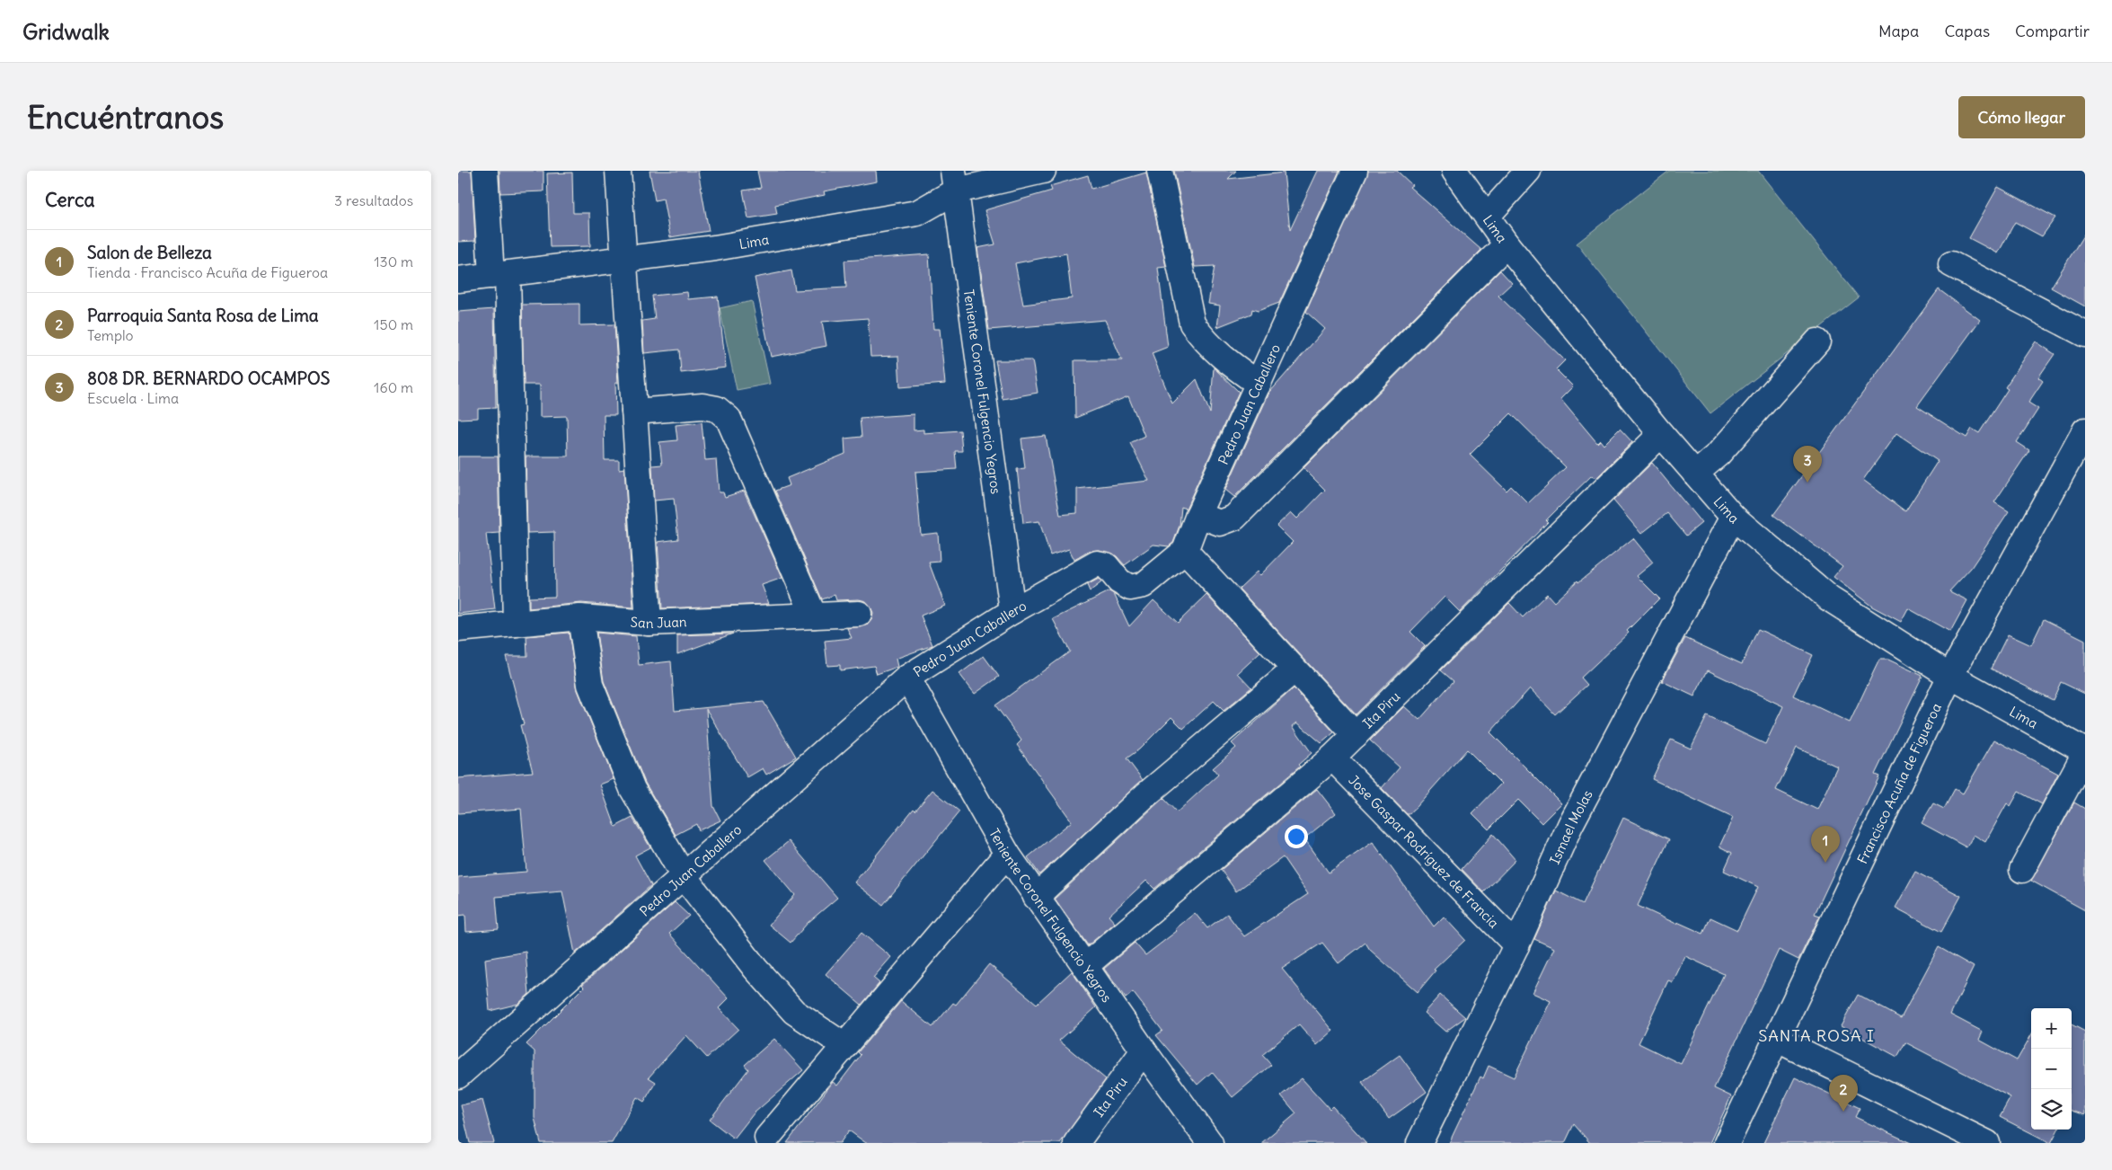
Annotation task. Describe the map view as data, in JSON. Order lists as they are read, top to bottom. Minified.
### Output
{"streets":{"street":["Lima","Teniente Coronel Fulgencio Yegros","Pedro Juan Caballero","San Juan","Ita Piru","Francisco Acuña de Figueroa","Ismael Molas","Jose Gaspar Rodríguez de Francia"]},"crossings":[["Lima","Teniente Coronel Fulgencio Yegros"],["Lima","Ita Piru"],["Lima","Francisco Acuña de Figueroa"],["Lima","Ismael Molas"],["Teniente Coronel Fulgencio Yegros","Pedro Juan Caballero"],["Teniente Coronel Fulgencio Yegros","Ita Piru"],["Ita Piru","Jose Gaspar Rodríguez de Francia"],["Ismael Molas","Jose Gaspar Rodríguez de Francia"]],"districts":["SANTA ROSA I"],"page":{"header":"Gridwalk","nav":["Mapa","Capas","Compartir"],"buttons":"Cómo llegar","title":"Encuéntranos","heading":["Cerca","3 resultados"],"list":[{"mark":"1","name":"Salon de Belleza","note":"Tienda · Francisco Acuña de Figueroa","value":"130 m"},{"mark":"2","name":"Parroquia Santa Rosa de Lima","note":"Templo","value":"150 m"},{"mark":"3","name":"808 DR. BERNARDO OCAMPOS","note":"Escuela · Lima","value":"160 m"}],"pins":["3","1","2"],"map_buttons":["+","−"]}}
